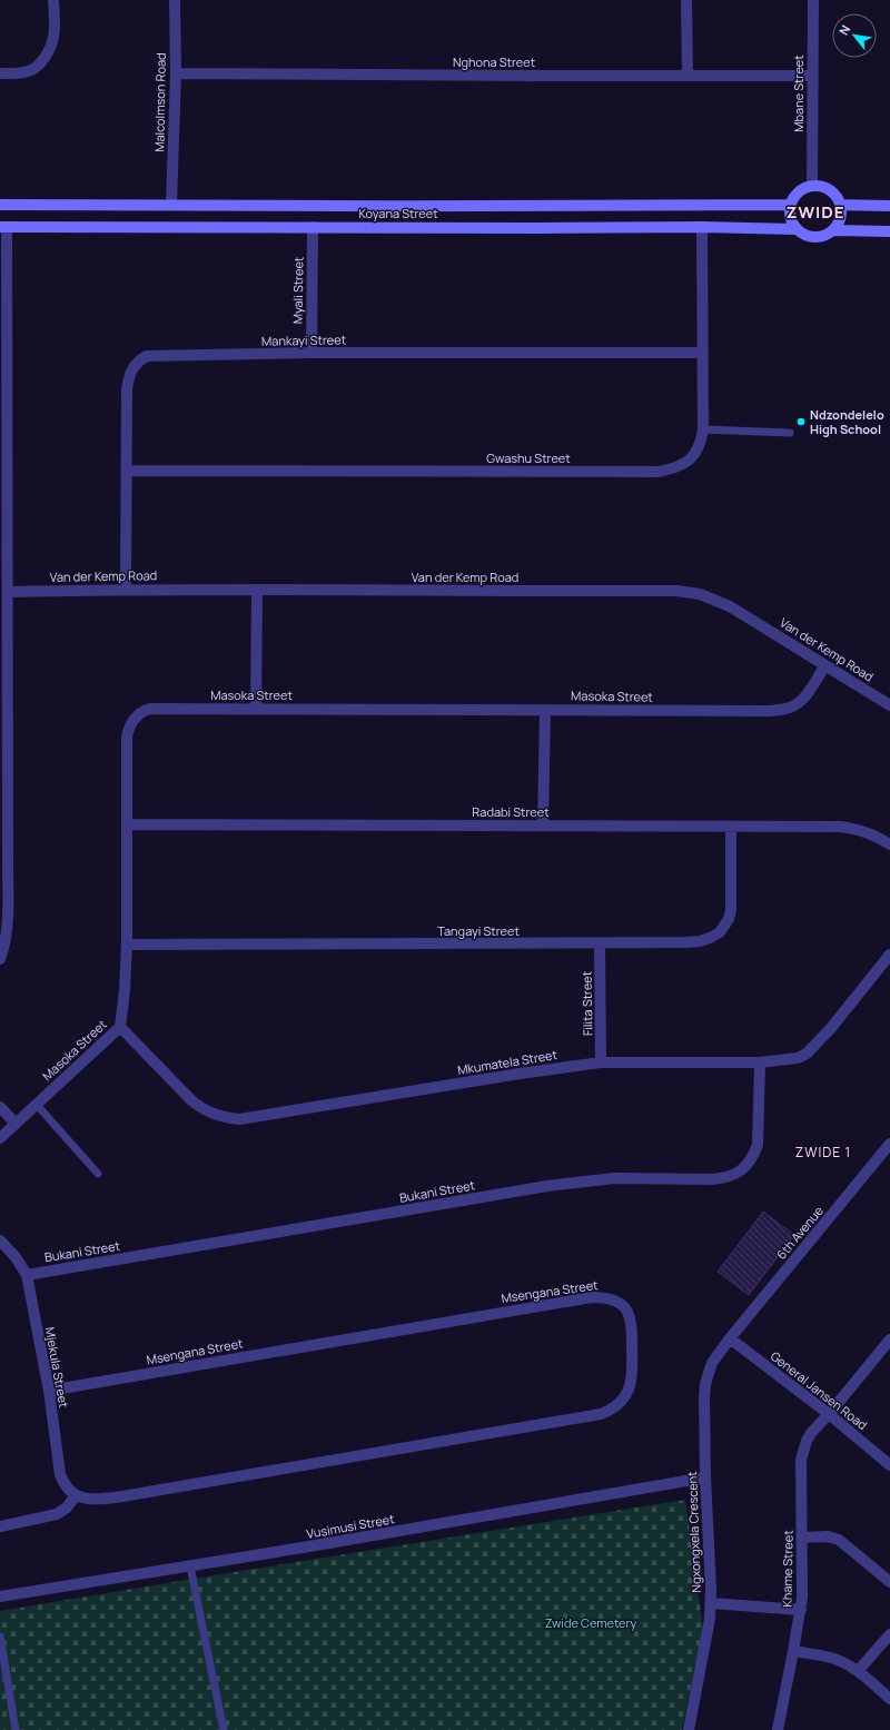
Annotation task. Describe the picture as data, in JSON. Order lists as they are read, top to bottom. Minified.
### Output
{"streets":{"main road":["Koyana Street"],"street":["Nghona Street","Mbane Street","Malcolmson Road","Myali Street","Mankayi Street","Gwashu Street","Van der Kemp Road","Masoka Street","Radabi Street","Tangayi Street","Filita Street","Mkumatela Street","Bukani Street","6th Avenue","Msengana Street","Mjekula Street","General Jansen Road","Vusimusi Street","Ngxongxela Crescent","Khame Street"]},"crossings":[["Nghona Street","Mbane Street"],["Nghona Street","Malcolmson Road"],["Mbane Street","Koyana Street"],["Malcolmson Road","Koyana Street"],["Koyana Street","Myali Street"],["Koyana Street","Gwashu Street"],["Myali Street","Mankayi Street"],["Mankayi Street","Gwashu Street"],["Mankayi Street","Van der Kemp Road"],["Van der Kemp Road","Masoka Street"],["Masoka Street","Radabi Street"],["Masoka Street","Tangayi Street"],["Masoka Street","Mkumatela Street"],["Radabi Street","Tangayi Street"],["Tangayi Street","Filita Street"],["Filita Street","Mkumatela Street"],["Mkumatela Street","Bukani Street"],["Bukani Street","Mjekula Street"],["6th Avenue","General Jansen Road"],["6th Avenue","Ngxongxela Crescent"],["Msengana Street","Mjekula Street"],["General Jansen Road","Ngxongxela Crescent"],["General Jansen Road","Khame Street"],["Vusimusi Street","Ngxongxela Crescent"]],"districts":["ZWIDE","ZWIDE 1"],"parks":["Zwide Cemetery"],"places":["Ndzondelelo High School"],"north":"top left"}
